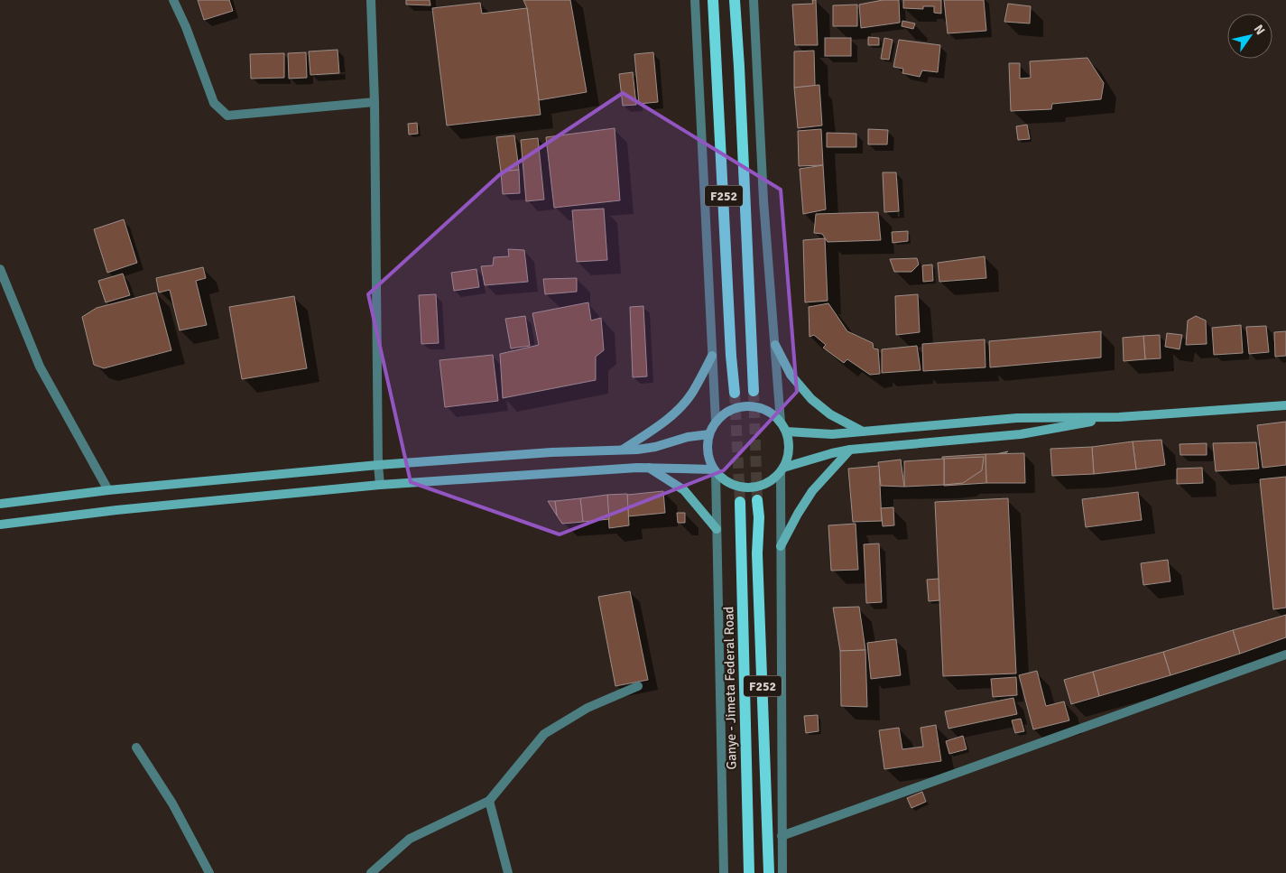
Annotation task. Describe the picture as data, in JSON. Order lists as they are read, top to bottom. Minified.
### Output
{"streets":{"main road":["F252","Ganye - Jimeta Federal Road"]},"north":"top right"}
